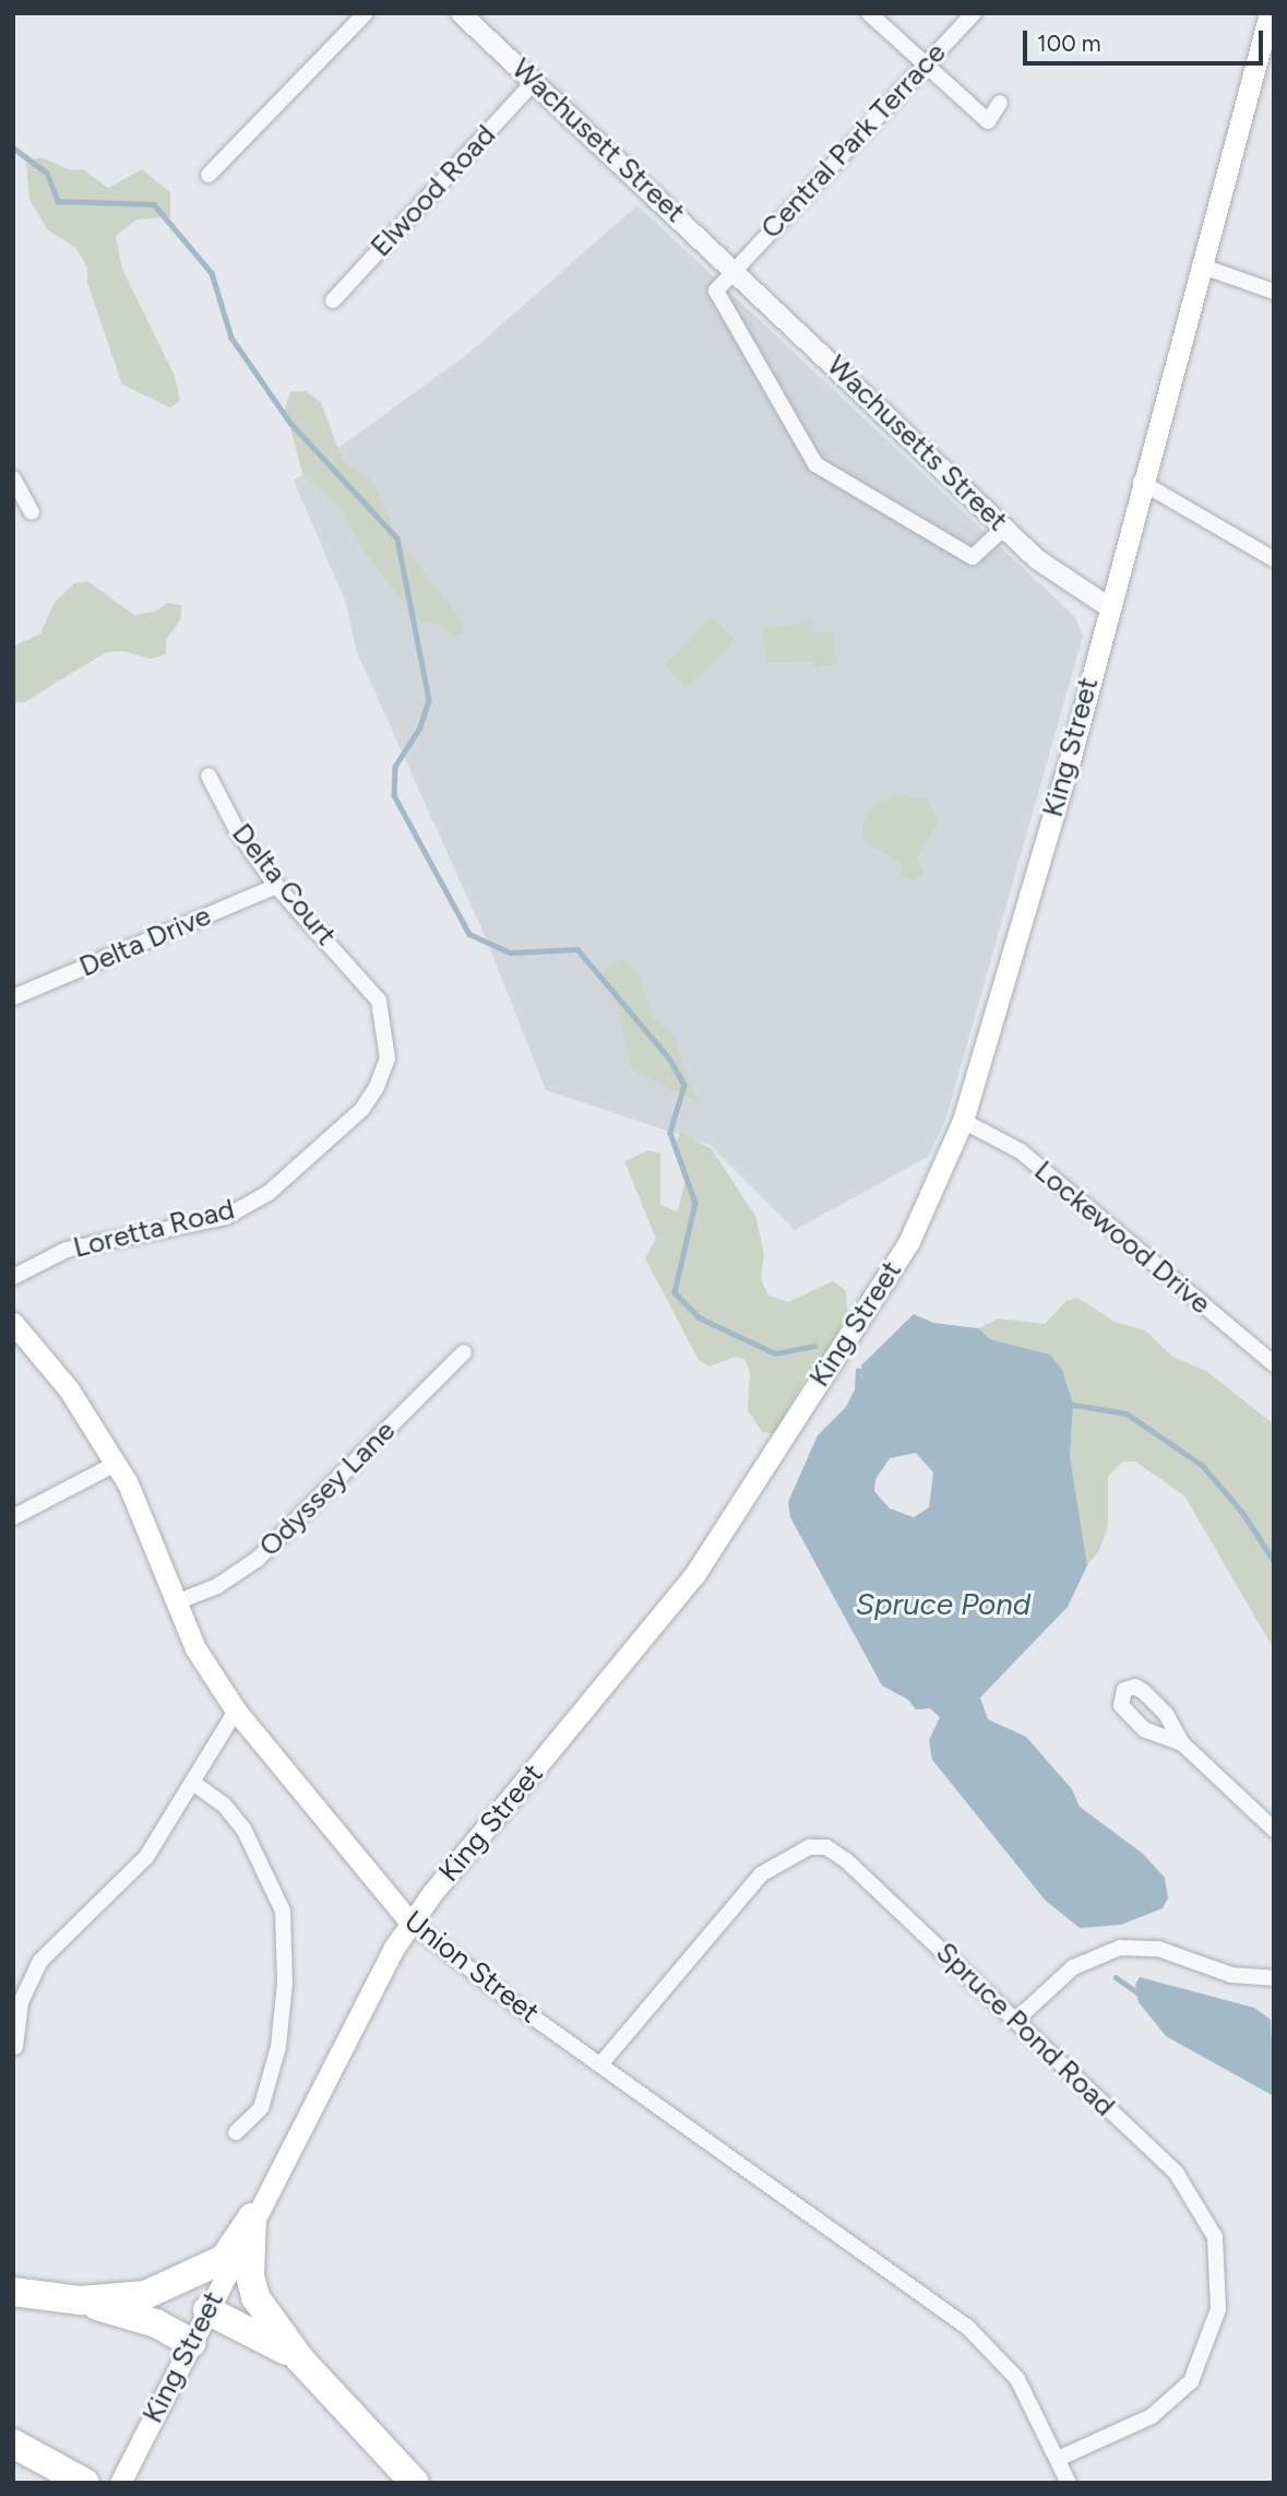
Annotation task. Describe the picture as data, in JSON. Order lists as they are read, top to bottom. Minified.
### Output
{"streets":{"main road":["King Street","Union Street"],"street":["Wachusett Street","Central Park Terrace","Elwood Road","Wachusetts Street","Delta Court","Delta Drive","Loretta Road","Lockewood Drive","Odyssey Lane","Spruce Pond Road"]},"crossings":[["Wachusett Street","Central Park Terrace"],["Wachusett Street","Elwood Road"],["Wachusett Street","Wachusetts Street"],["Central Park Terrace","Wachusetts Street"],["Wachusetts Street","King Street"],["King Street","Lockewood Drive"],["King Street","Union Street"],["Delta Court","Delta Drive"],["Delta Court","Loretta Road"],["Odyssey Lane","Union Street"],["Union Street","Spruce Pond Road"]],"water":["Spruce Pond"],"scale_bar":"100 m"}
